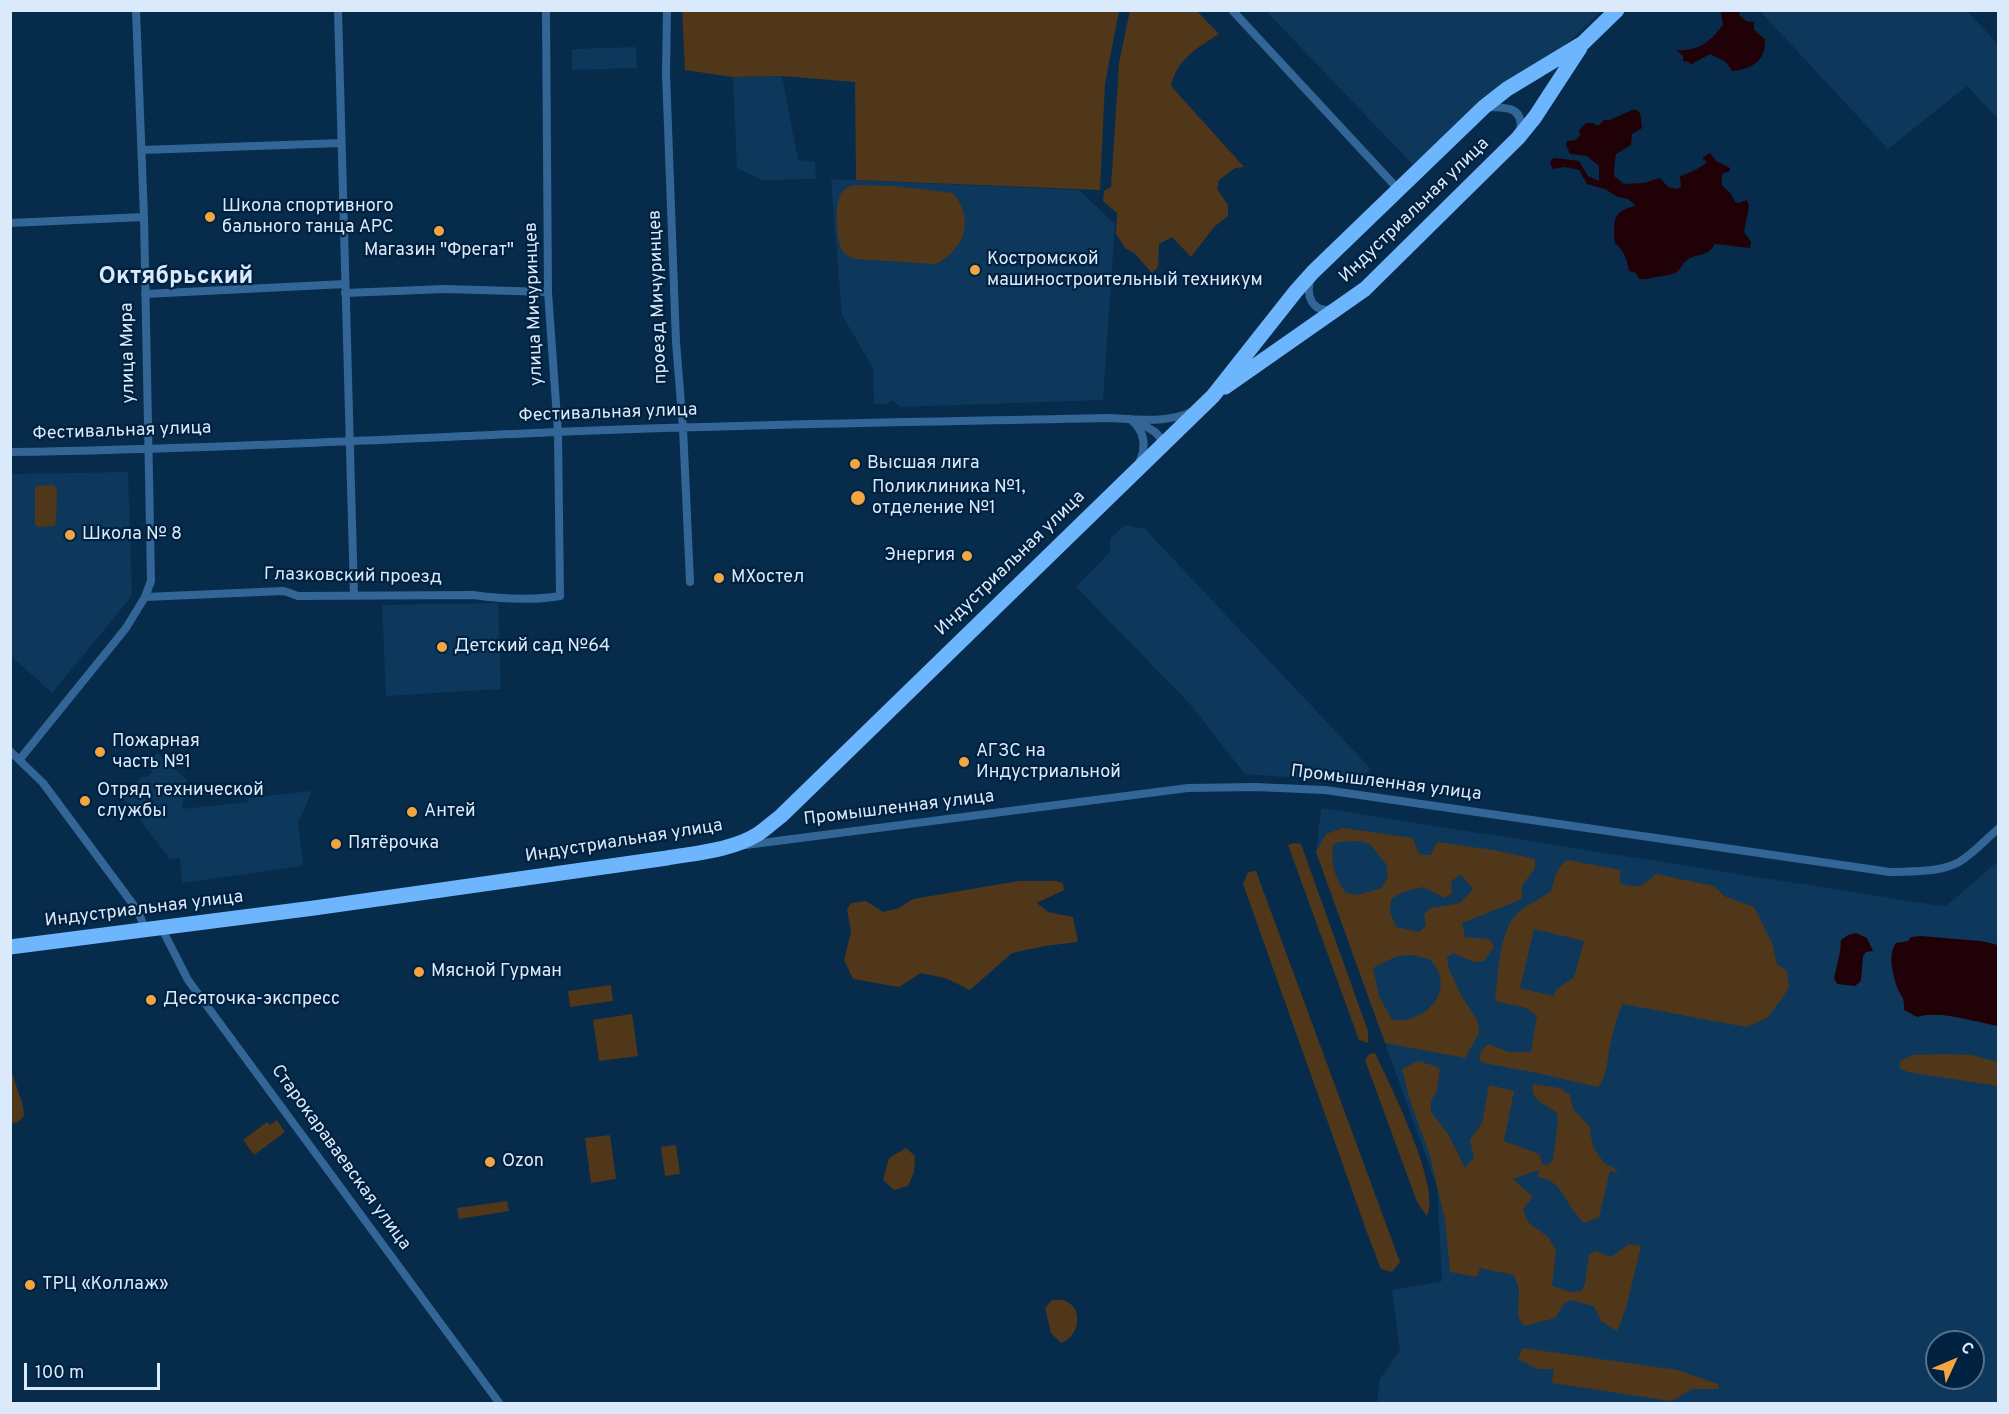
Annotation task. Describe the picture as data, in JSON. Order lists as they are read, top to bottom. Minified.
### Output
{"streets":{"highway":["Индустриальная улица"],"street":["проезд Мичуринцев","улица Мичуринцев","улица Мира","Фестивальная улица","Глазковский проезд","Промышленная улица","Старокараваевская улица"]},"crossings":[["Индустриальная улица","Фестивальная улица"],["Индустриальная улица","Промышленная улица"],["Индустриальная улица","Старокараваевская улица"],["проезд Мичуринцев","Фестивальная улица"],["улица Мичуринцев","Фестивальная улица"],["улица Мичуринцев","Глазковский проезд"],["улица Мира","Фестивальная улица"],["улица Мира","Глазковский проезд"]],"districts":["Октябрьский"],"places":["Школа спортивного бального танца АРС","Магазин \"Фрегат\"","Костромской машиностроительный техникум","Высшая лига","Поликлиника №1, отделение №1","Школа № 8","Энергия","МХостел","Детский сад №64","Пожарная часть №1","АГЗС на Индустриальной","Отряд технической службы","Антей","Пятёрочка","Мясной Гурман","Десяточка-экспресс","Ozon","ТРЦ «Коллаж»"],"scale_bar":"100 m","north":"top right"}
